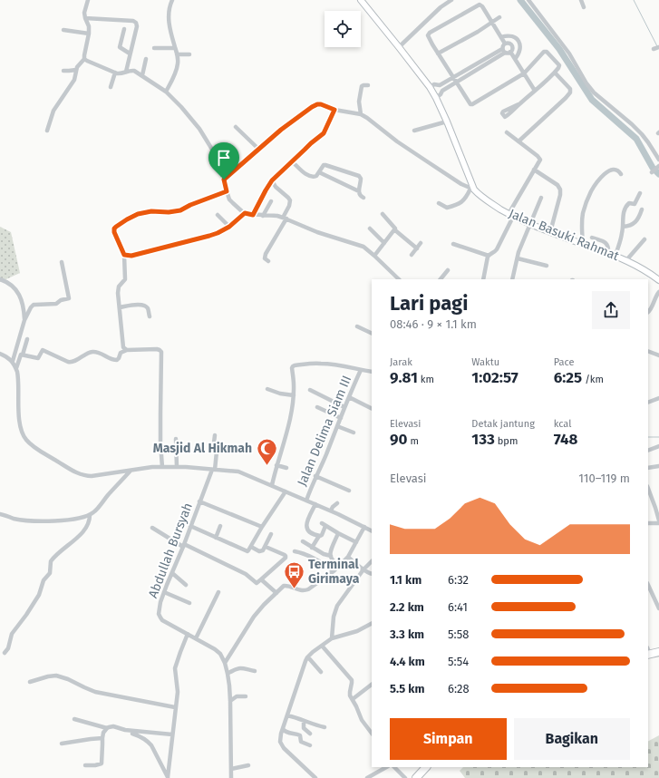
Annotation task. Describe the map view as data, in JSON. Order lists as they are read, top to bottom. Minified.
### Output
{"streets":{"street":["Jalan Basuki Rahmat","Jalan Delima Siam III","Abdullah Bursyah"]},"places":{"mosque":["Masjid Al Hikmah"],"bus stop":["Terminal Girimaya"]},"page":{"heading":["Lari pagi","08:46 · 9 × 1.1 km"],"stats":[["Jarak","9.81 km"],["Waktu","1:02:57"],["Pace","6:25 /km"],["Elevasi","90 m"],["Detak jantung","133 bpm"],["kcal","748"]],"chart":["Elevasi","110–119 m"],"list":[{"name":"1.1 km","note":"6:32"},{"name":"2.2 km","note":"6:41"},{"name":"3.3 km","note":"5:58"},{"name":"4.4 km","note":"5:54"},{"name":"5.5 km","note":"6:28"}],"buttons":["Simpan","Bagikan"]}}
